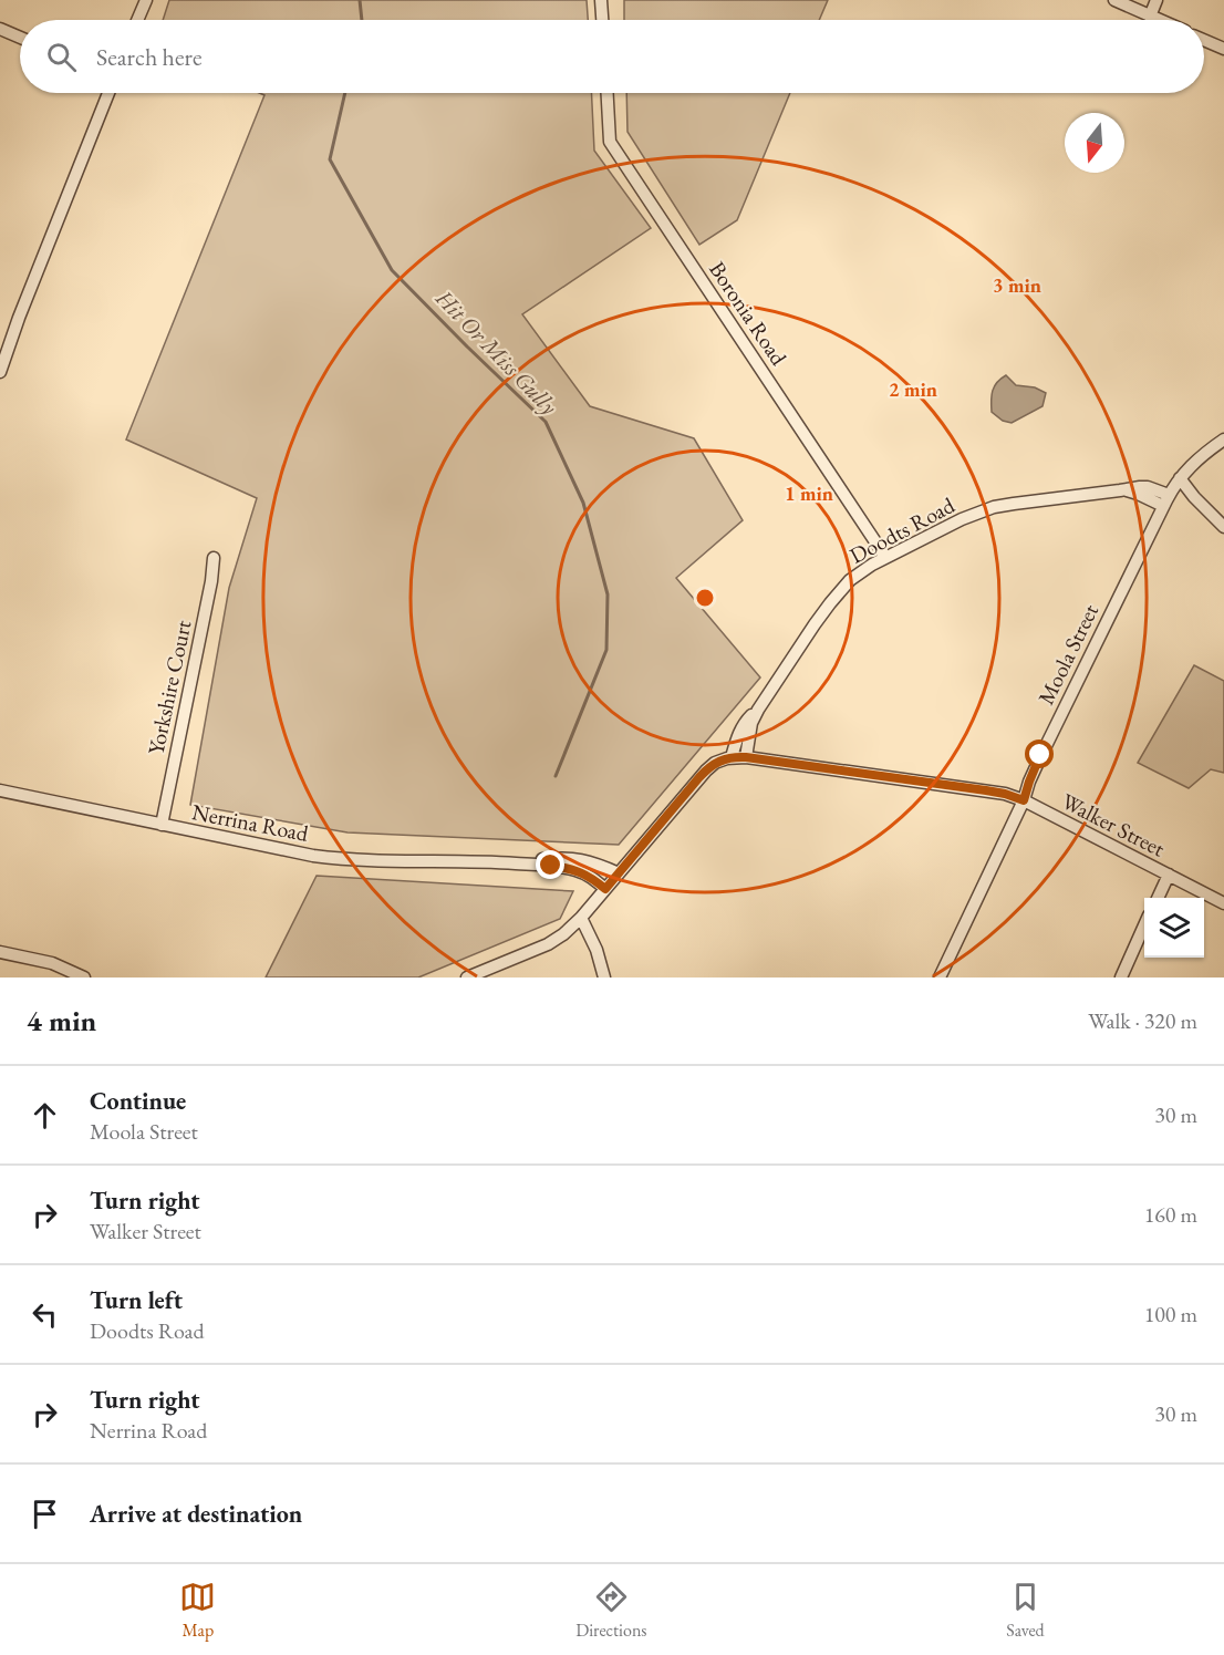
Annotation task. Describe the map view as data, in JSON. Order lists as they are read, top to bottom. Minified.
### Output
{"streets":{"street":["Boronia Road","Doodts Road","Moola Street","Yorkshire Court","Nerrina Road","Walker Street"]},"crossings":[["Boronia Road","Doodts Road"],["Doodts Road","Moola Street"],["Doodts Road","Walker Street"],["Moola Street","Walker Street"],["Yorkshire Court","Nerrina Road"]],"water":["Hit Or Miss Gully"],"north":"bottom","page":{"search":"Search here","heading":["4 min","Walk · 320 m"],"list":[["Continue","Moola Street","30 m"],["Turn right","Walker Street","160 m"],["Turn left","Doodts Road","100 m"],["Turn right","Nerrina Road","30 m"],"Arrive at destination"],"nav":["Map","Directions","Saved"]},"rings":["3 min","2 min","1 min"]}
